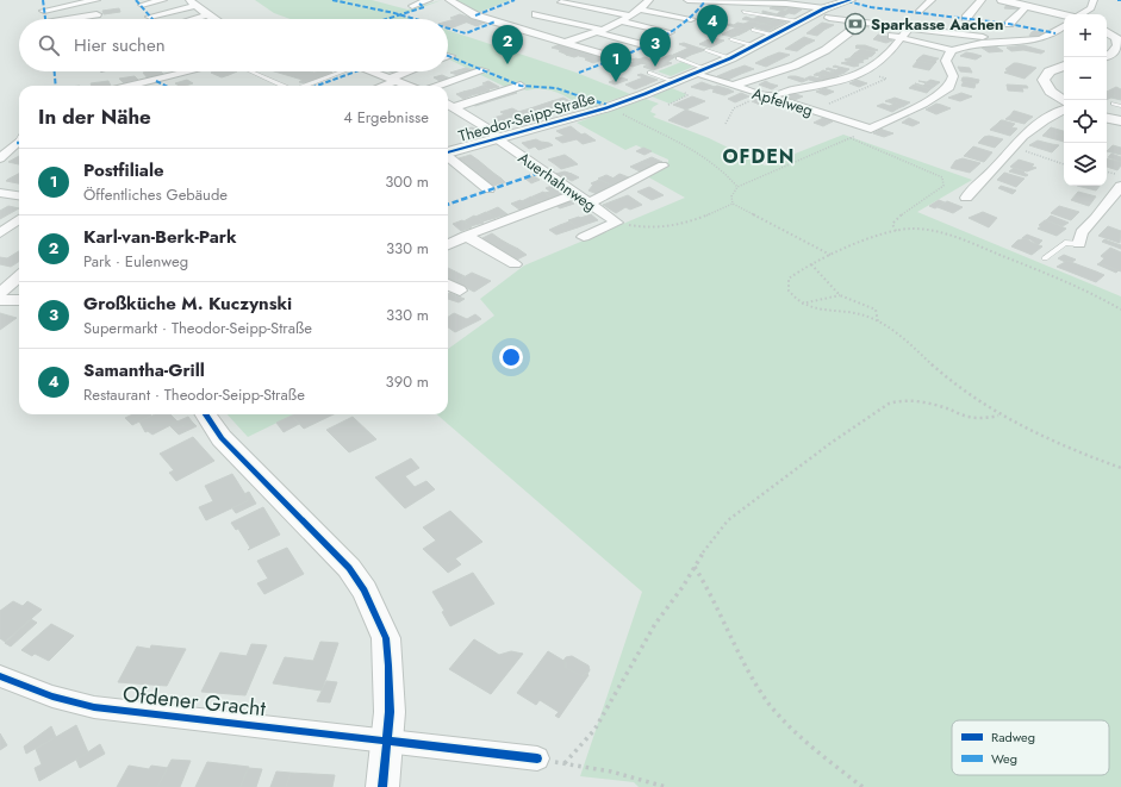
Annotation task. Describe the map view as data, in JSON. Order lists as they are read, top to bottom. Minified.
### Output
{"streets":{"street":["Apfelweg","Theodor-Seipp-Straße","Auerhahnweg","Ofdener Gracht"]},"crossings":[["Apfelweg","Theodor-Seipp-Straße"],["Theodor-Seipp-Straße","Auerhahnweg"]],"districts":["OFDEN"],"places":{"bank":["Sparkasse Aachen"]},"legend":["Radweg","Weg"],"page":{"pins":["4","2","3","1"],"map_buttons":["+","−"],"search":"Hier suchen","heading":["In der Nähe","4 Ergebnisse"],"list":[{"mark":"1","name":"Postfiliale","note":"Öffentliches Gebäude","value":"300 m"},{"mark":"2","name":"Karl-van-Berk-Park","note":"Park · Eulenweg","value":"330 m"},{"mark":"3","name":"Großküche M. Kuczynski","note":"Supermarkt · Theodor-Seipp-Straße","value":"330 m"},{"mark":"4","name":"Samantha-Grill","note":"Restaurant · Theodor-Seipp-Straße","value":"390 m"}]}}
